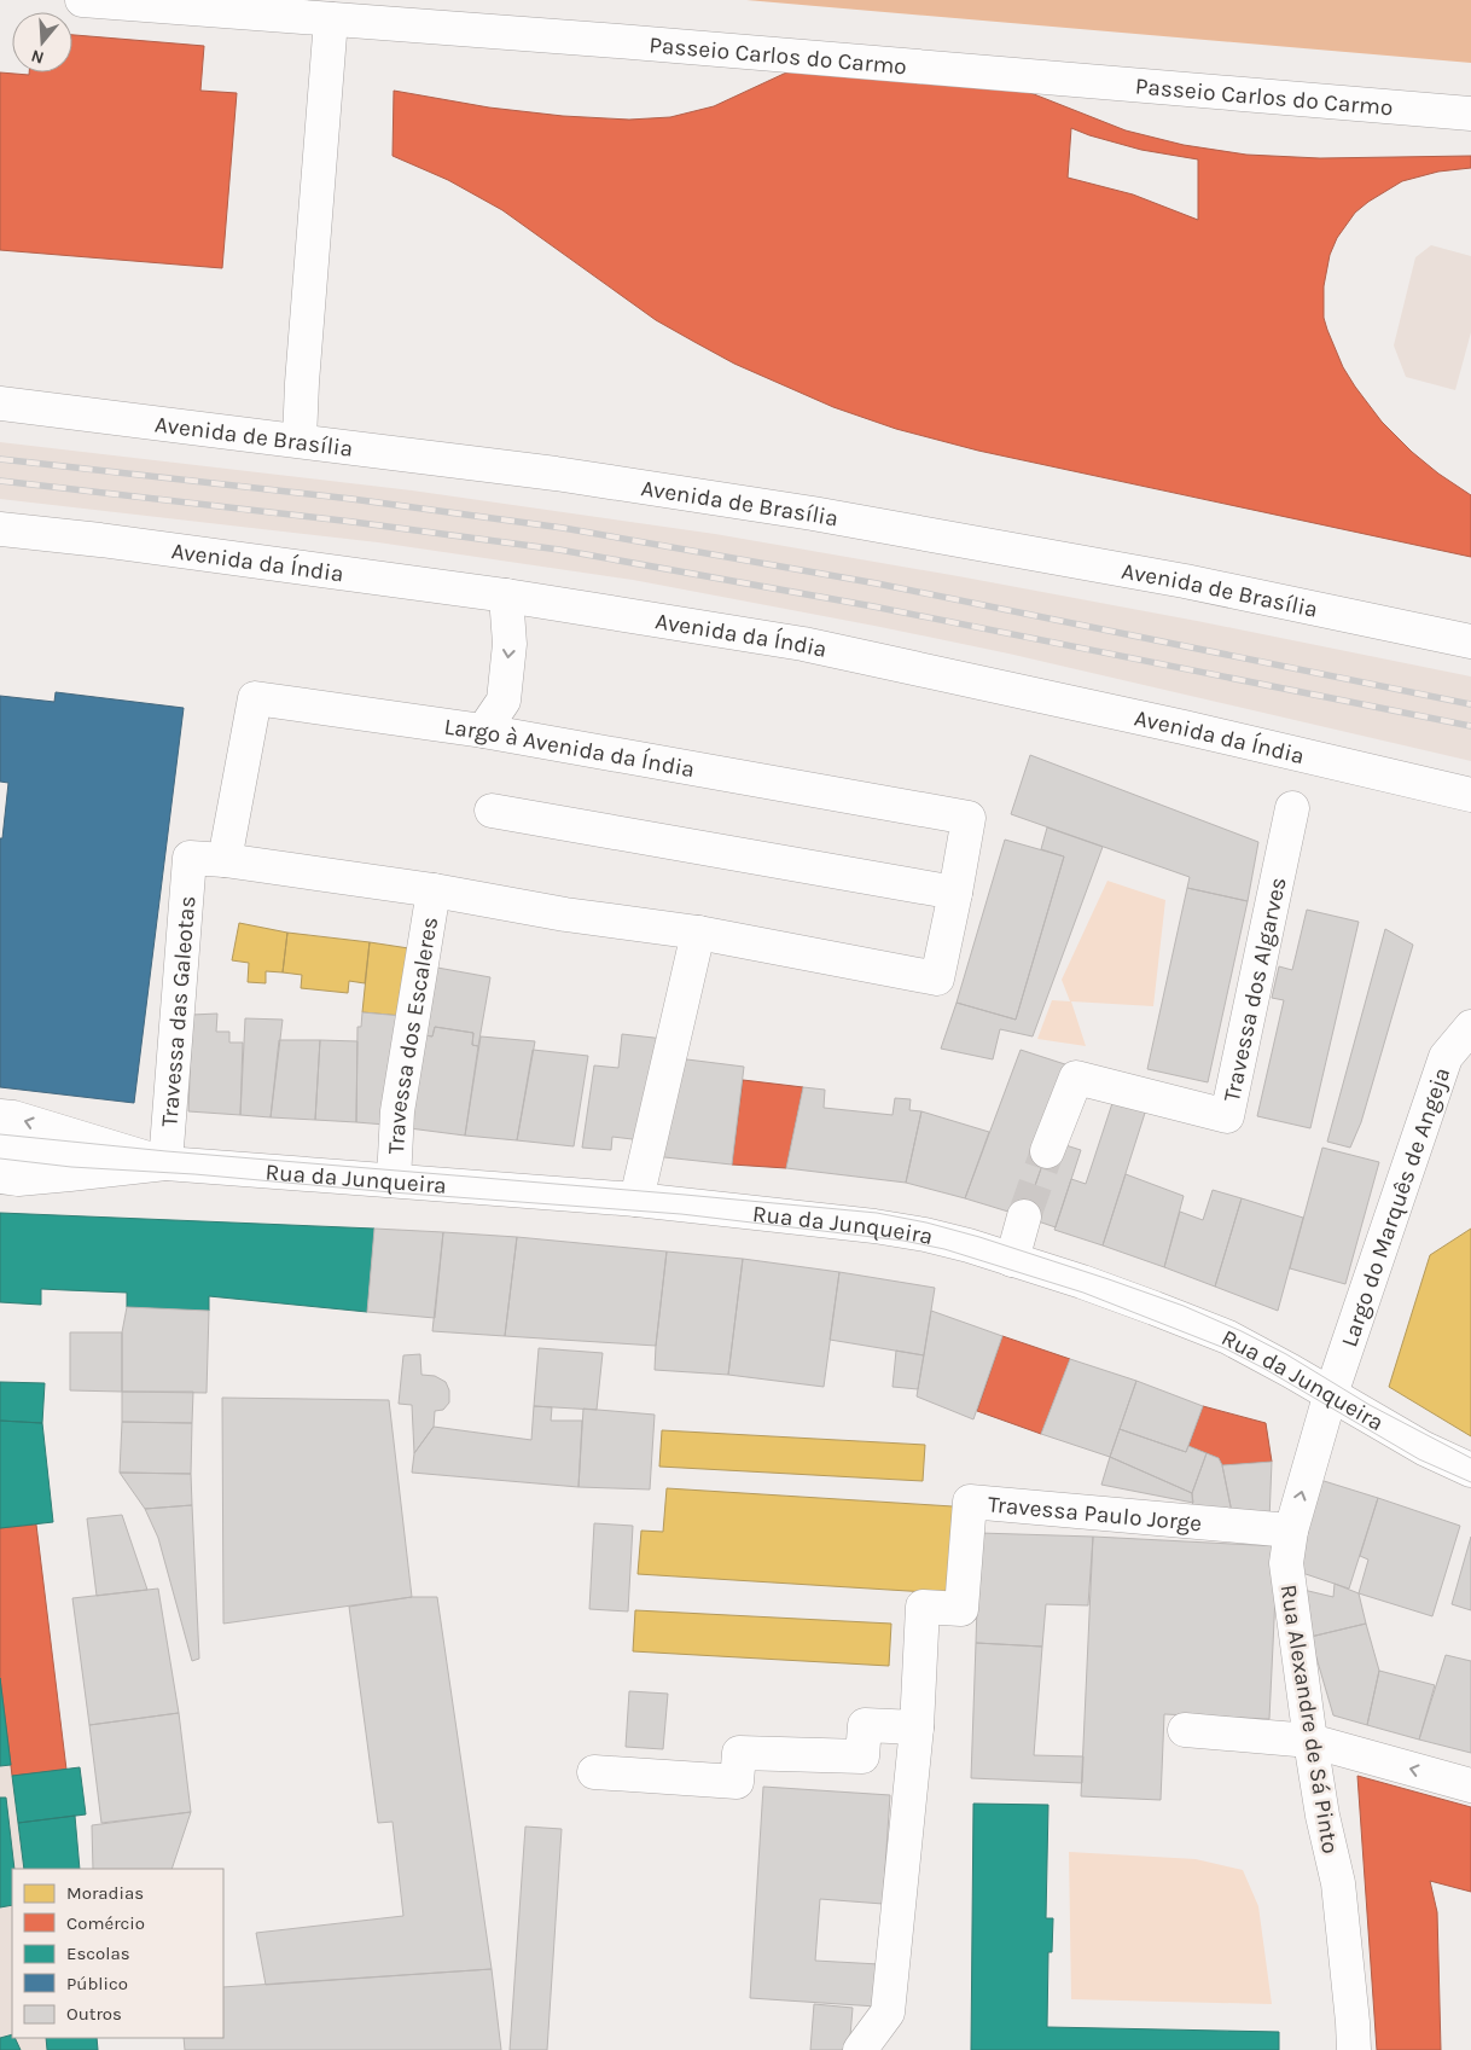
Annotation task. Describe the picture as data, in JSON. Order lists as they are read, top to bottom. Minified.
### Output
{"streets":{"street":["Passeio Carlos do Carmo","Avenida de Brasília","Avenida da Índia","Largo à Avenida da Índia","Travessa dos Algarves","Travessa das Galeotas","Travessa dos Escaleres","Rua da Junqueira","Largo do Marquês de Angeja","Travessa Paulo Jorge","Rua Alexandre de Sá Pinto"]},"crossings":[["Largo à Avenida da Índia","Travessa das Galeotas"],["Largo à Avenida da Índia","Travessa dos Escaleres"],["Travessa das Galeotas","Rua da Junqueira"],["Travessa dos Escaleres","Rua da Junqueira"],["Rua da Junqueira","Largo do Marquês de Angeja"],["Rua da Junqueira","Rua Alexandre de Sá Pinto"],["Largo do Marquês de Angeja","Rua Alexandre de Sá Pinto"],["Travessa Paulo Jorge","Rua Alexandre de Sá Pinto"]],"legend":["Moradias","Comércio","Escolas","Público","Outros"],"north":"bottom"}
